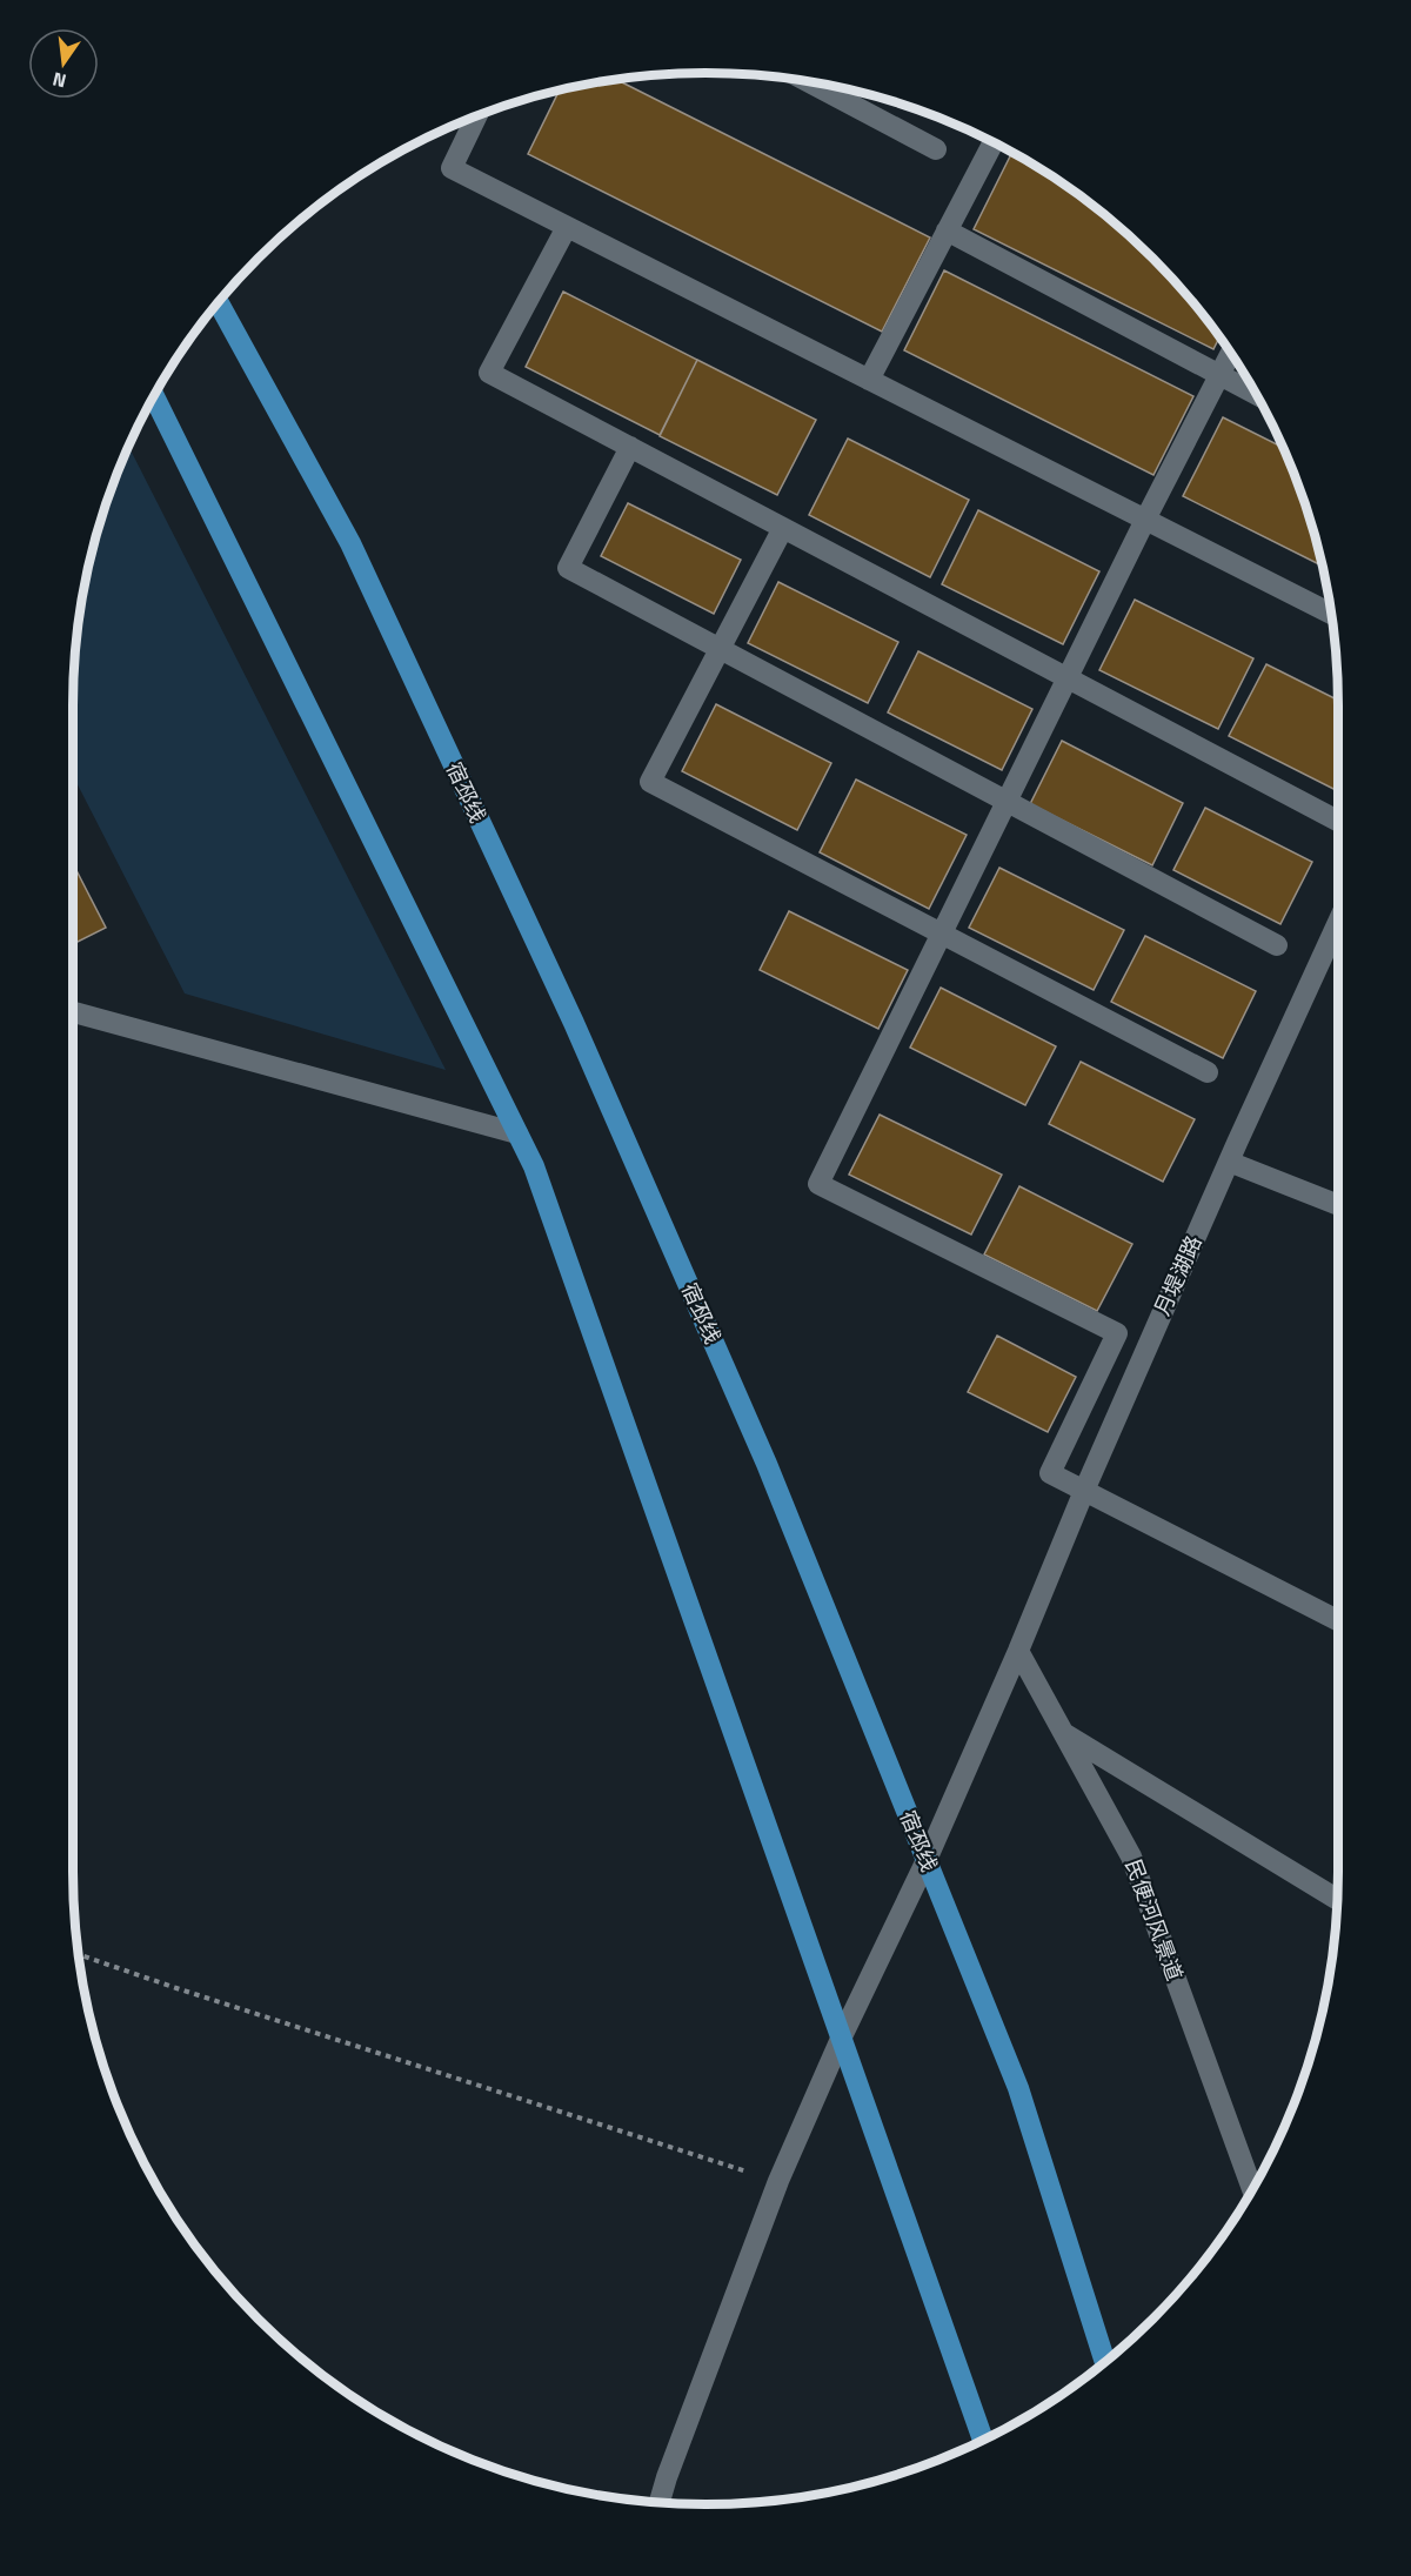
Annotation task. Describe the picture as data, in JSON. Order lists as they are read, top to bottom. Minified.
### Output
{"streets":{"main road":["宿邳线"],"street":["月堤湖路","民便河风景道"]},"crossings":[["宿邳线","月堤湖路"],["月堤湖路","民便河风景道"]],"north":"bottom"}
